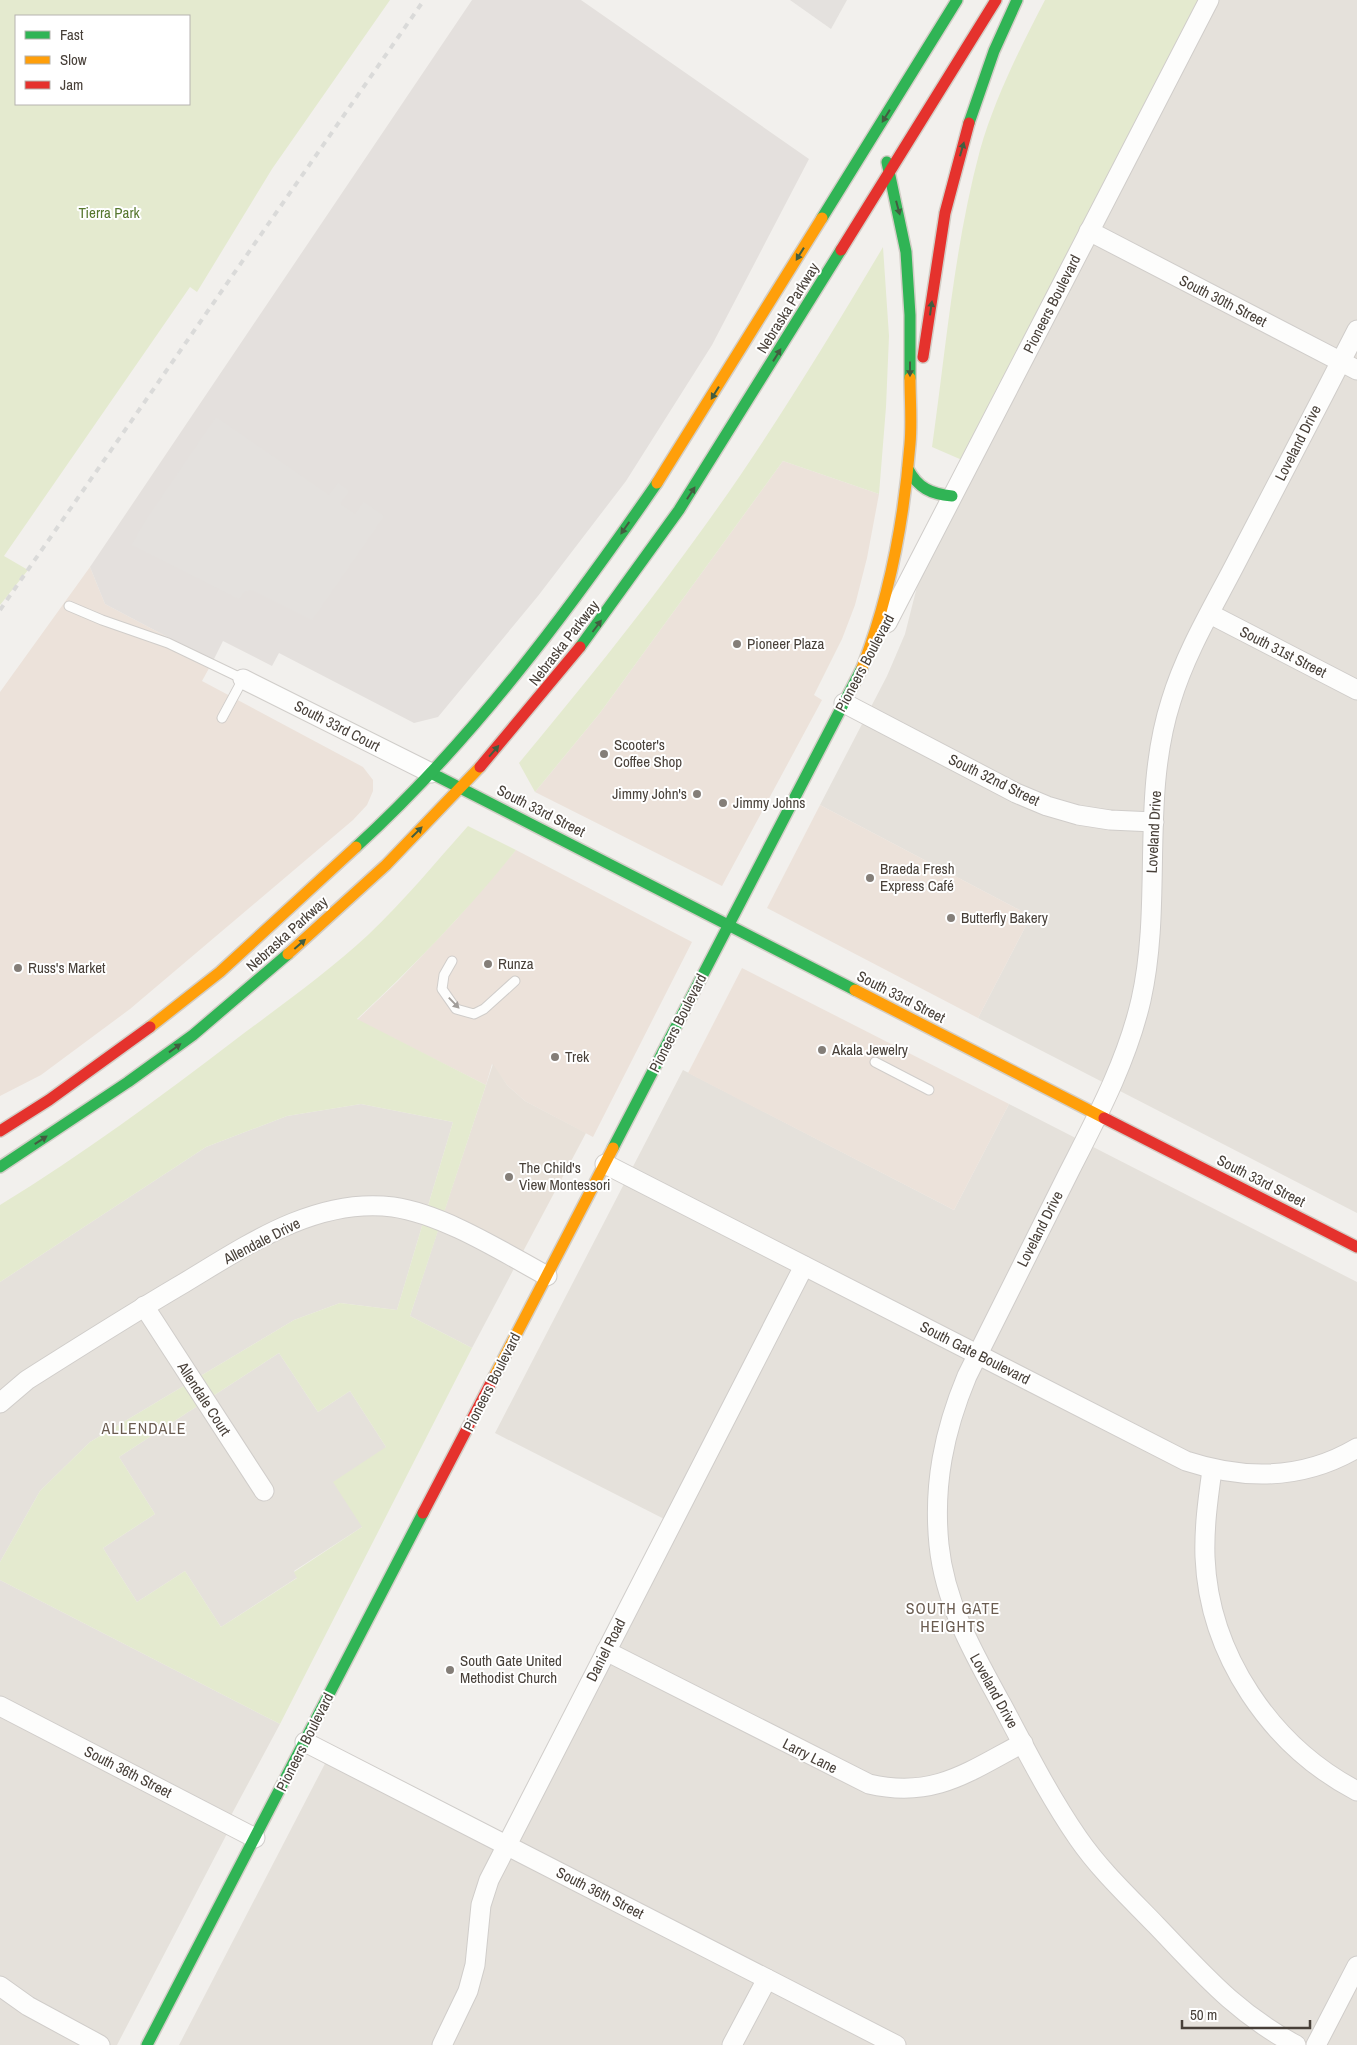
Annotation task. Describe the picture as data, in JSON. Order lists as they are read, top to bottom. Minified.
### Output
{"streets":{"main road":["Pioneers Boulevard","Nebraska Parkway","South 33rd Street"],"street":["South 30th Street","Loveland Drive","South 31st Street","South 33rd Court","South 32nd Street","Allendale Drive","South Gate Boulevard","Allendale Court","Daniel Road","Larry Lane","South 36th Street"]},"crossings":[["South 30th Street","Pioneers Boulevard"],["South 30th Street","Loveland Drive"],["Pioneers Boulevard","South 32nd Street"],["Pioneers Boulevard","South 33rd Street"],["Pioneers Boulevard","Allendale Drive"],["Pioneers Boulevard","South Gate Boulevard"],["Pioneers Boulevard","South 36th Street"],["Nebraska Parkway","South 33rd Court"],["Nebraska Parkway","South 33rd Street"],["Loveland Drive","South 31st Street"],["Loveland Drive","South 32nd Street"],["Loveland Drive","South 33rd Street"],["Loveland Drive","South Gate Boulevard"],["Loveland Drive","Larry Lane"],["South 33rd Court","South 33rd Street"],["Allendale Drive","Allendale Court"],["South Gate Boulevard","Daniel Road"],["Daniel Road","Larry Lane"],["Daniel Road","South 36th Street"]],"districts":["ALLENDALE","SOUTH GATE HEIGHTS"],"parks":["Tierra Park"],"places":["Pioneer Plaza","Scooter's Coffee Shop","Jimmy John's","Jimmy Johns","Braeda Fresh Express Café","Butterfly Bakery","Runza","Russ's Market","Akala Jewelry","Trek","The Child's View Montessori","South Gate United Methodist Church"],"legend":["Fast","Slow","Jam"],"scale_bar":"50 m"}
